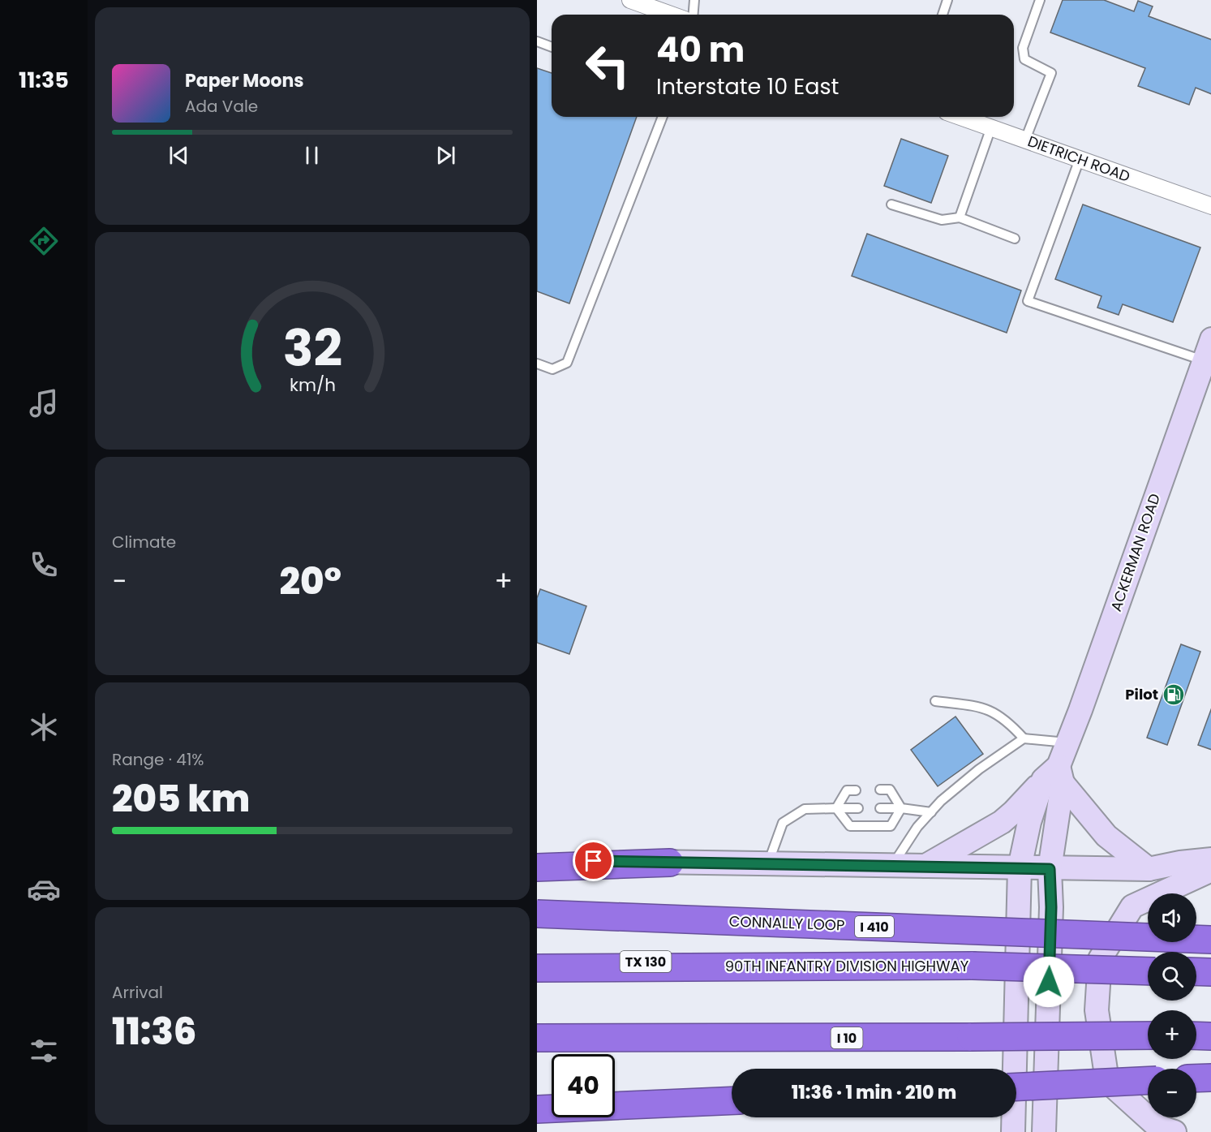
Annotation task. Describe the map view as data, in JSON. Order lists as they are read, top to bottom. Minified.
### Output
{"streets":{"highway":["CONNALLY LOOP","I 410","TX 130","90TH INFANTRY DIVISION HIGHWAY","I 10"],"main road":["ACKERMAN ROAD"],"street":["DIETRICH ROAD"]},"crossings":[["TX 130","90TH INFANTRY DIVISION HIGHWAY"]],"places":{"fuel station":["Pilot"]},"page":{"tabs":"11:35","turn":["40 m","Interstate 10 East"],"song":["Paper Moons","Ada Vale"],"tile":["Climate",["Range · 41%","205 km"],["Arrival","11:36"]],"heat":["−","20°","+"],"map_buttons":["+","−"],"limit":"40","trip":"11:36 · 1 min · 210 m","gauge":["32","km/h"]}}
